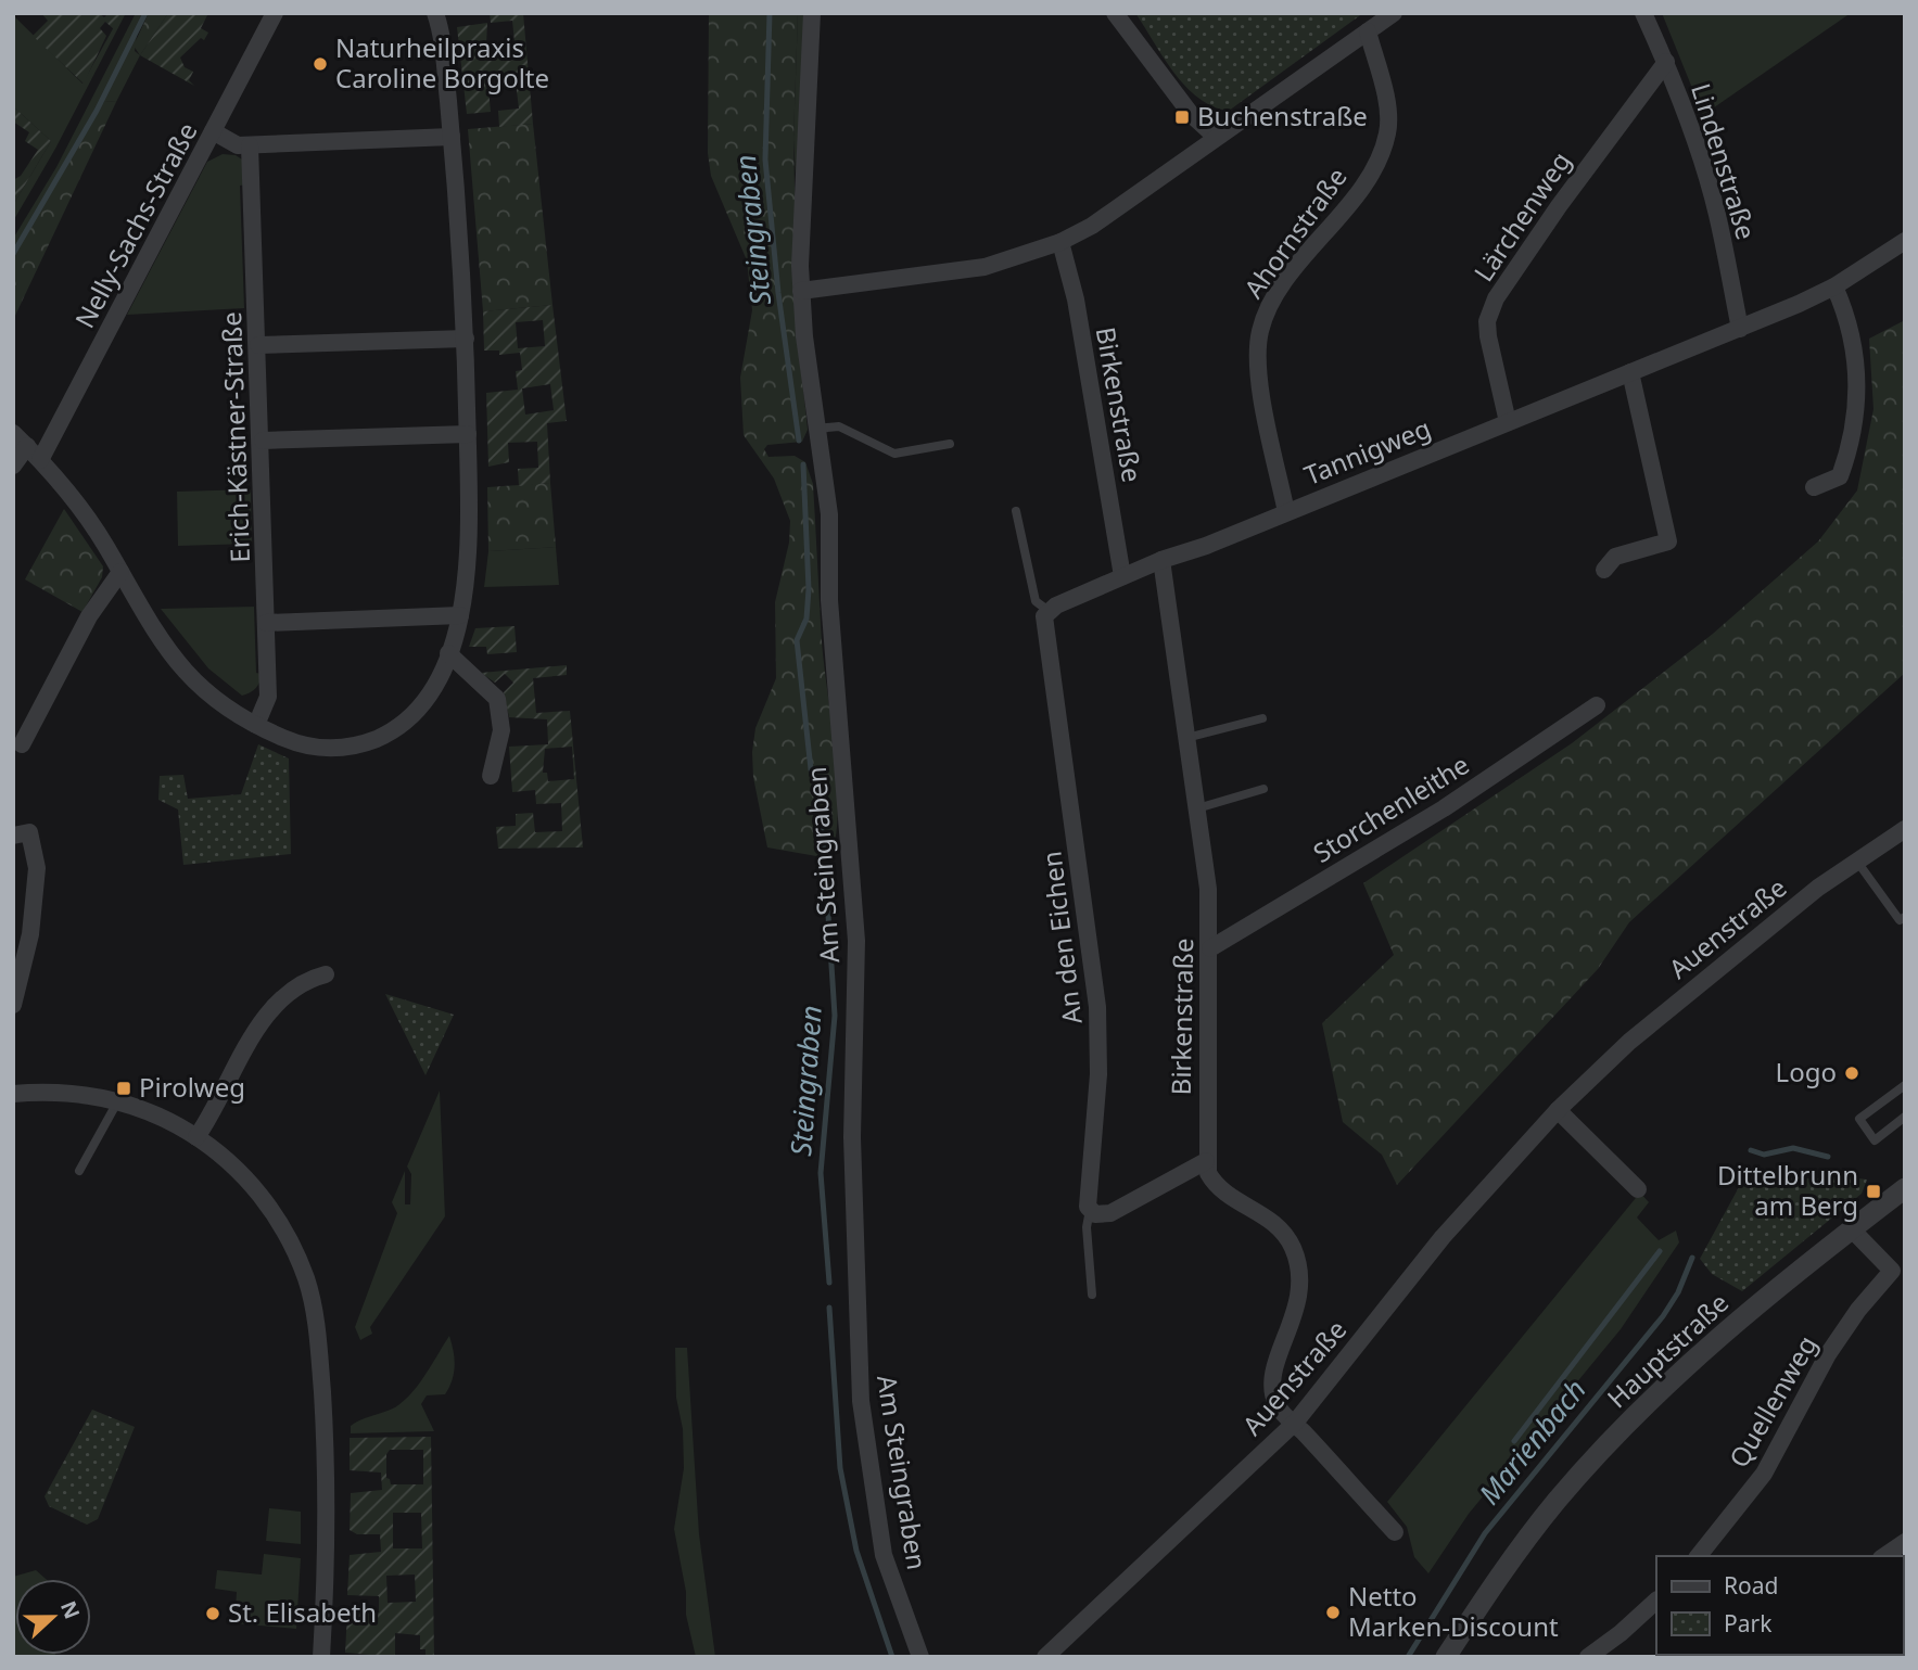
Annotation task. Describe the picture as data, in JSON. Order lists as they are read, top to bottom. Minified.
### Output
{"streets":{"street":["Lindenstraße","Lärchenweg","Nelly-Sachs-Straße","Ahornstraße","Birkenstraße","Erich-Kästner-Straße","Tannigweg","Storchenleithe","Am Steingraben","Auenstraße","An den Eichen","Hauptstraße","Quellenweg"]},"crossings":[["Lindenstraße","Lärchenweg"],["Lindenstraße","Tannigweg"],["Lärchenweg","Tannigweg"],["Ahornstraße","Tannigweg"],["Birkenstraße","Tannigweg"],["Birkenstraße","Storchenleithe"]],"water":["Steingraben","Marienbach"],"places":{"other":["Naturheilpraxis Caroline Borgolte","Logo","Netto Marken-Discount","St. Elisabeth"],"transit":["Buchenstraße","Pirolweg","Dittelbrunn am Berg"]},"legend":["Road","Park"],"north":"right"}
